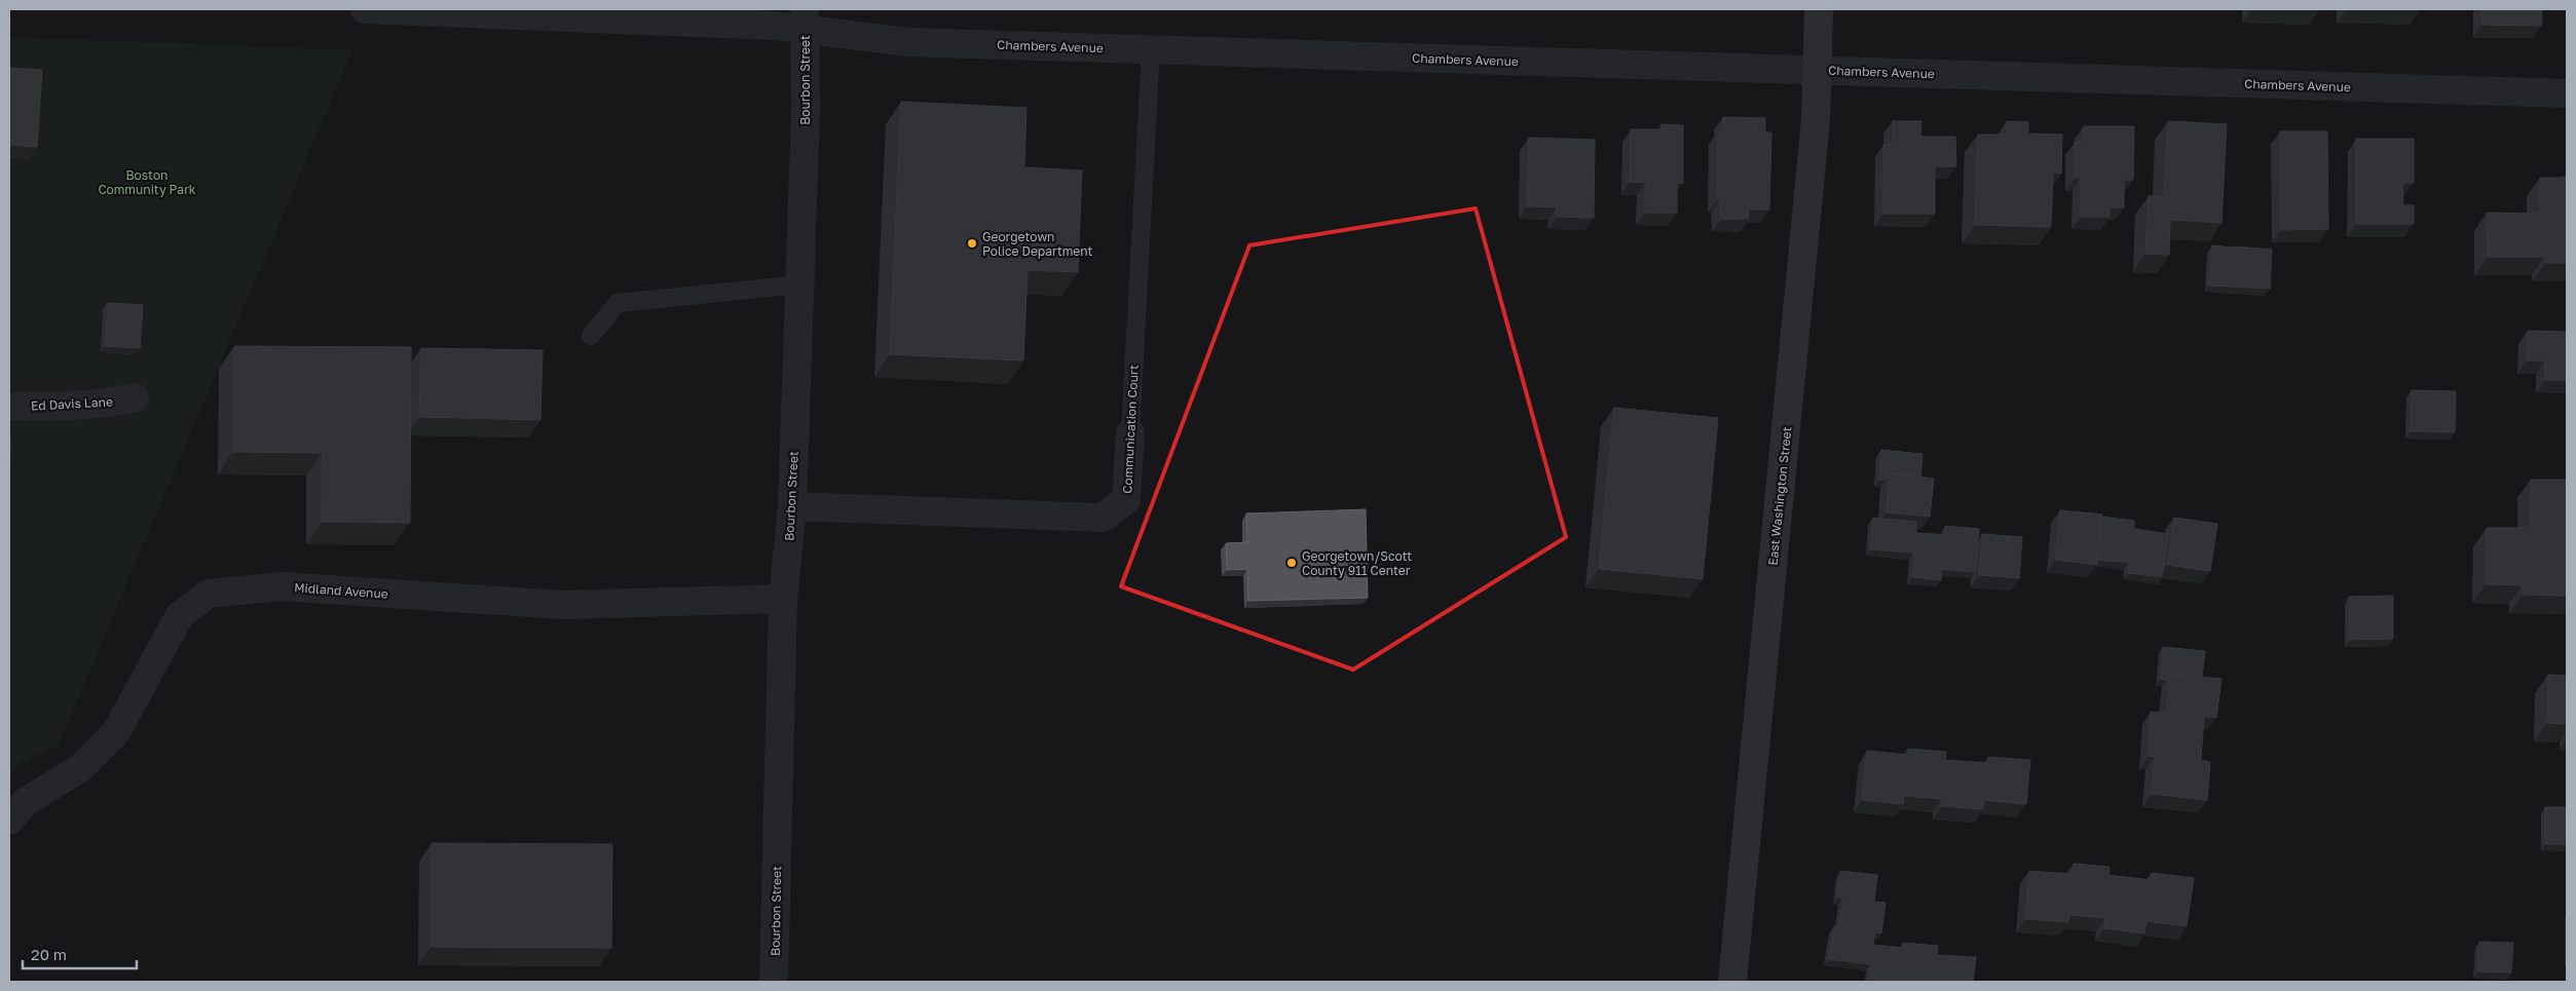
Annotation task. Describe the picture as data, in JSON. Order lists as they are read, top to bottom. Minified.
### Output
{"streets":{"street":["Chambers Avenue","Bourbon Street","Ed Davis Lane","Communication Court","East Washington Street","Midland Avenue"]},"crossings":[["Chambers Avenue","Bourbon Street"],["Chambers Avenue","Communication Court"],["Chambers Avenue","East Washington Street"],["Bourbon Street","Communication Court"],["Bourbon Street","Midland Avenue"]],"parks":["Boston Community Park"],"places":["Georgetown Police Department","Georgetown/Scott County 911 Center"],"scale_bar":"20 m"}
